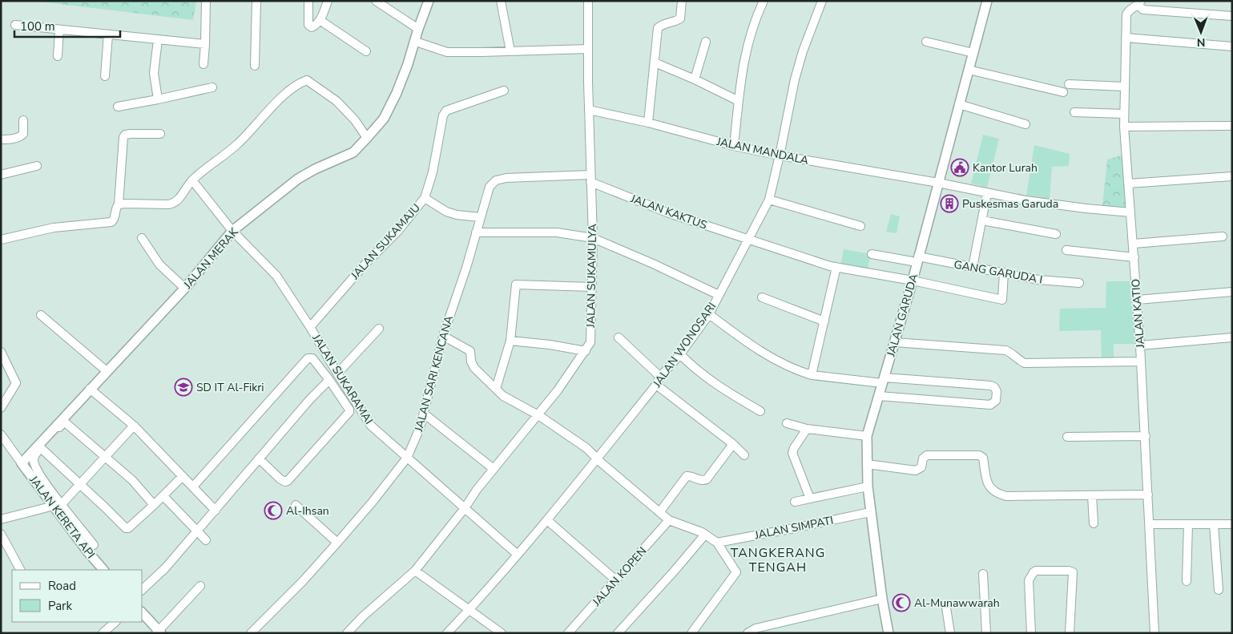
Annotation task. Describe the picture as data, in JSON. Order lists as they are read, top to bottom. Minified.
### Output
{"streets":{"street":["JALAN MANDALA","JALAN KAKTUS","JALAN SUKAMAJU","JALAN MERAK","GANG GARUDA I","JALAN SUKAMULYA","JALAN KATIO","JALAN GARUDA","JALAN WONOSARI","JALAN SARI KENCANA","JALAN SUKARAMAI","JALAN KERETA API","JALAN SIMPATI","JALAN KOPEN"]},"crossings":[["JALAN MANDALA","JALAN SUKAMULYA"],["JALAN MANDALA","JALAN KATIO"],["JALAN MANDALA","JALAN GARUDA"],["JALAN MANDALA","JALAN WONOSARI"],["JALAN KAKTUS","GANG GARUDA I"],["JALAN KAKTUS","JALAN SUKAMULYA"],["JALAN KAKTUS","JALAN GARUDA"],["JALAN KAKTUS","JALAN WONOSARI"],["JALAN KAKTUS","JALAN SARI KENCANA"],["JALAN SUKAMAJU","JALAN SUKARAMAI"],["JALAN MERAK","JALAN SUKARAMAI"],["JALAN MERAK","JALAN KERETA API"],["GANG GARUDA I","JALAN GARUDA"],["JALAN SUKAMULYA","JALAN SARI KENCANA"],["JALAN SUKAMULYA","JALAN SUKARAMAI"],["JALAN GARUDA","JALAN SIMPATI"],["JALAN WONOSARI","JALAN SUKARAMAI"],["JALAN SARI KENCANA","JALAN SUKARAMAI"]],"districts":["TANGKERANG TENGAH"],"places":{"public building":["Kantor Lurah"],"building":["Puskesmas Garuda"],"school or university":["SD IT Al-Fikri"],"mosque":["Al-Ihsan","Al-Munawwarah"]},"legend":["Road","Park"],"scale_bar":"100 m","north":"bottom"}
